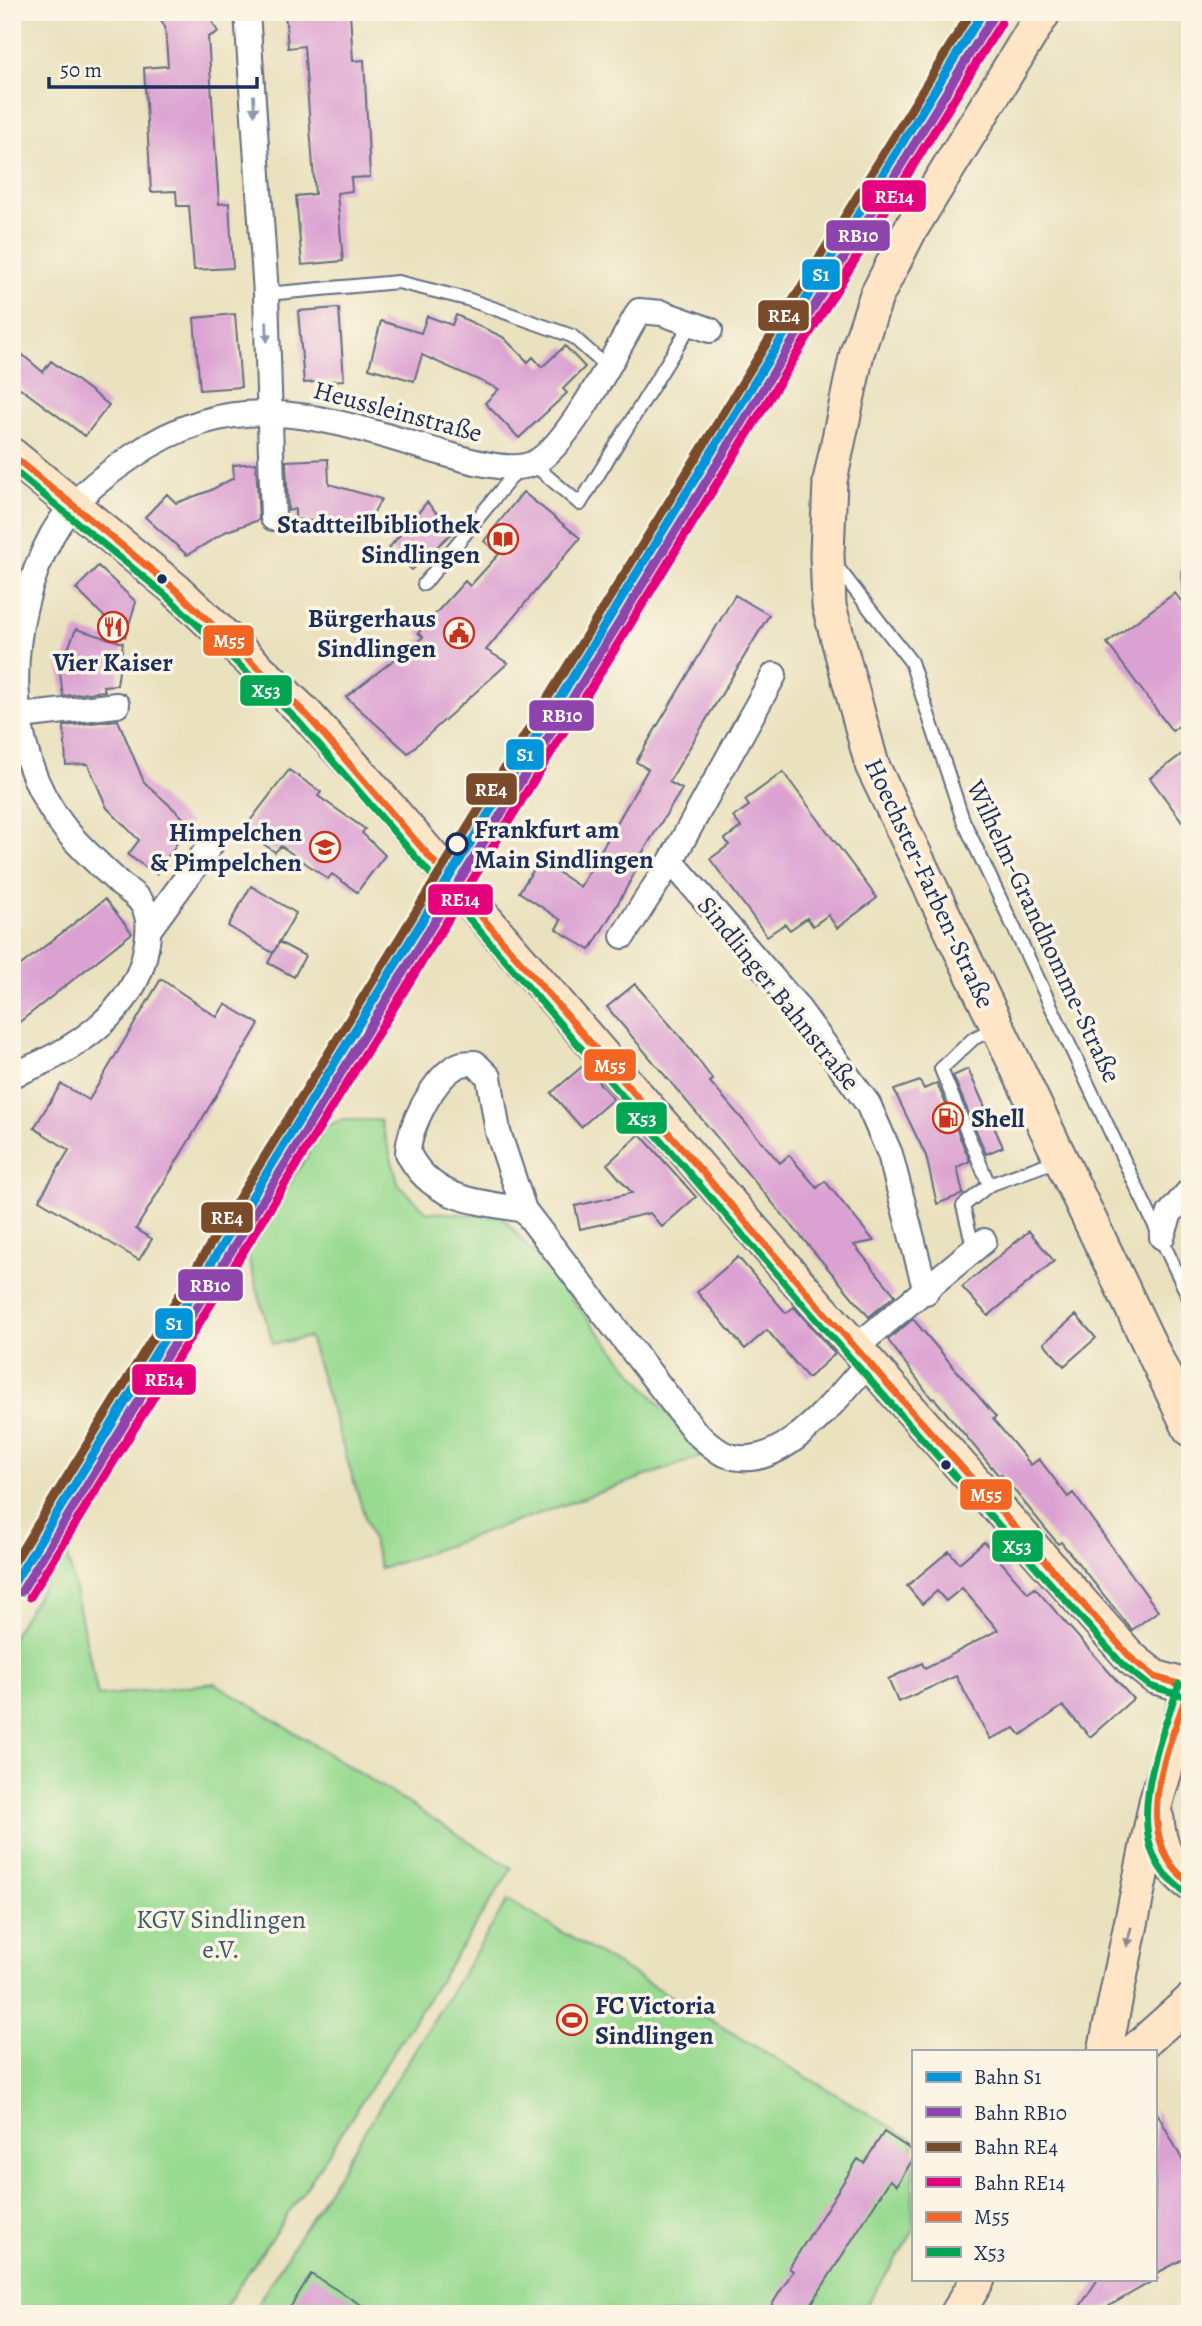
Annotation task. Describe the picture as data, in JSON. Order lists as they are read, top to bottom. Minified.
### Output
{"streets":{"main road":["Hoechster-Farben-Straße"],"street":["Heussleinstraße","Sindlinger Bahnstraße"],"lane":["Wilhelm-Grandhomme-Straße"]},"crossings":[["Hoechster-Farben-Straße","Wilhelm-Grandhomme-Straße"]],"parks":["KGV Sindlingen e.V."],"places":{"library":["Stadtteilbibliothek Sindlingen"],"restaurant":["Vier Kaiser"],"public building":["Bürgerhaus Sindlingen"],"other":["Frankfurt am Main Sindlingen"],"school or university":["Himpelchen & Pimpelchen"],"fuel station":["Shell"],"sports":["FC Victoria Sindlingen"]},"lines":["rail line S1","rail line RE4","rail line RB10","rail line RE14","transit line M55","transit line X53"],"legend":["Bahn S1","Bahn RB10","Bahn RE4","Bahn RE14","M55","X53"],"scale_bar":"50 m"}
